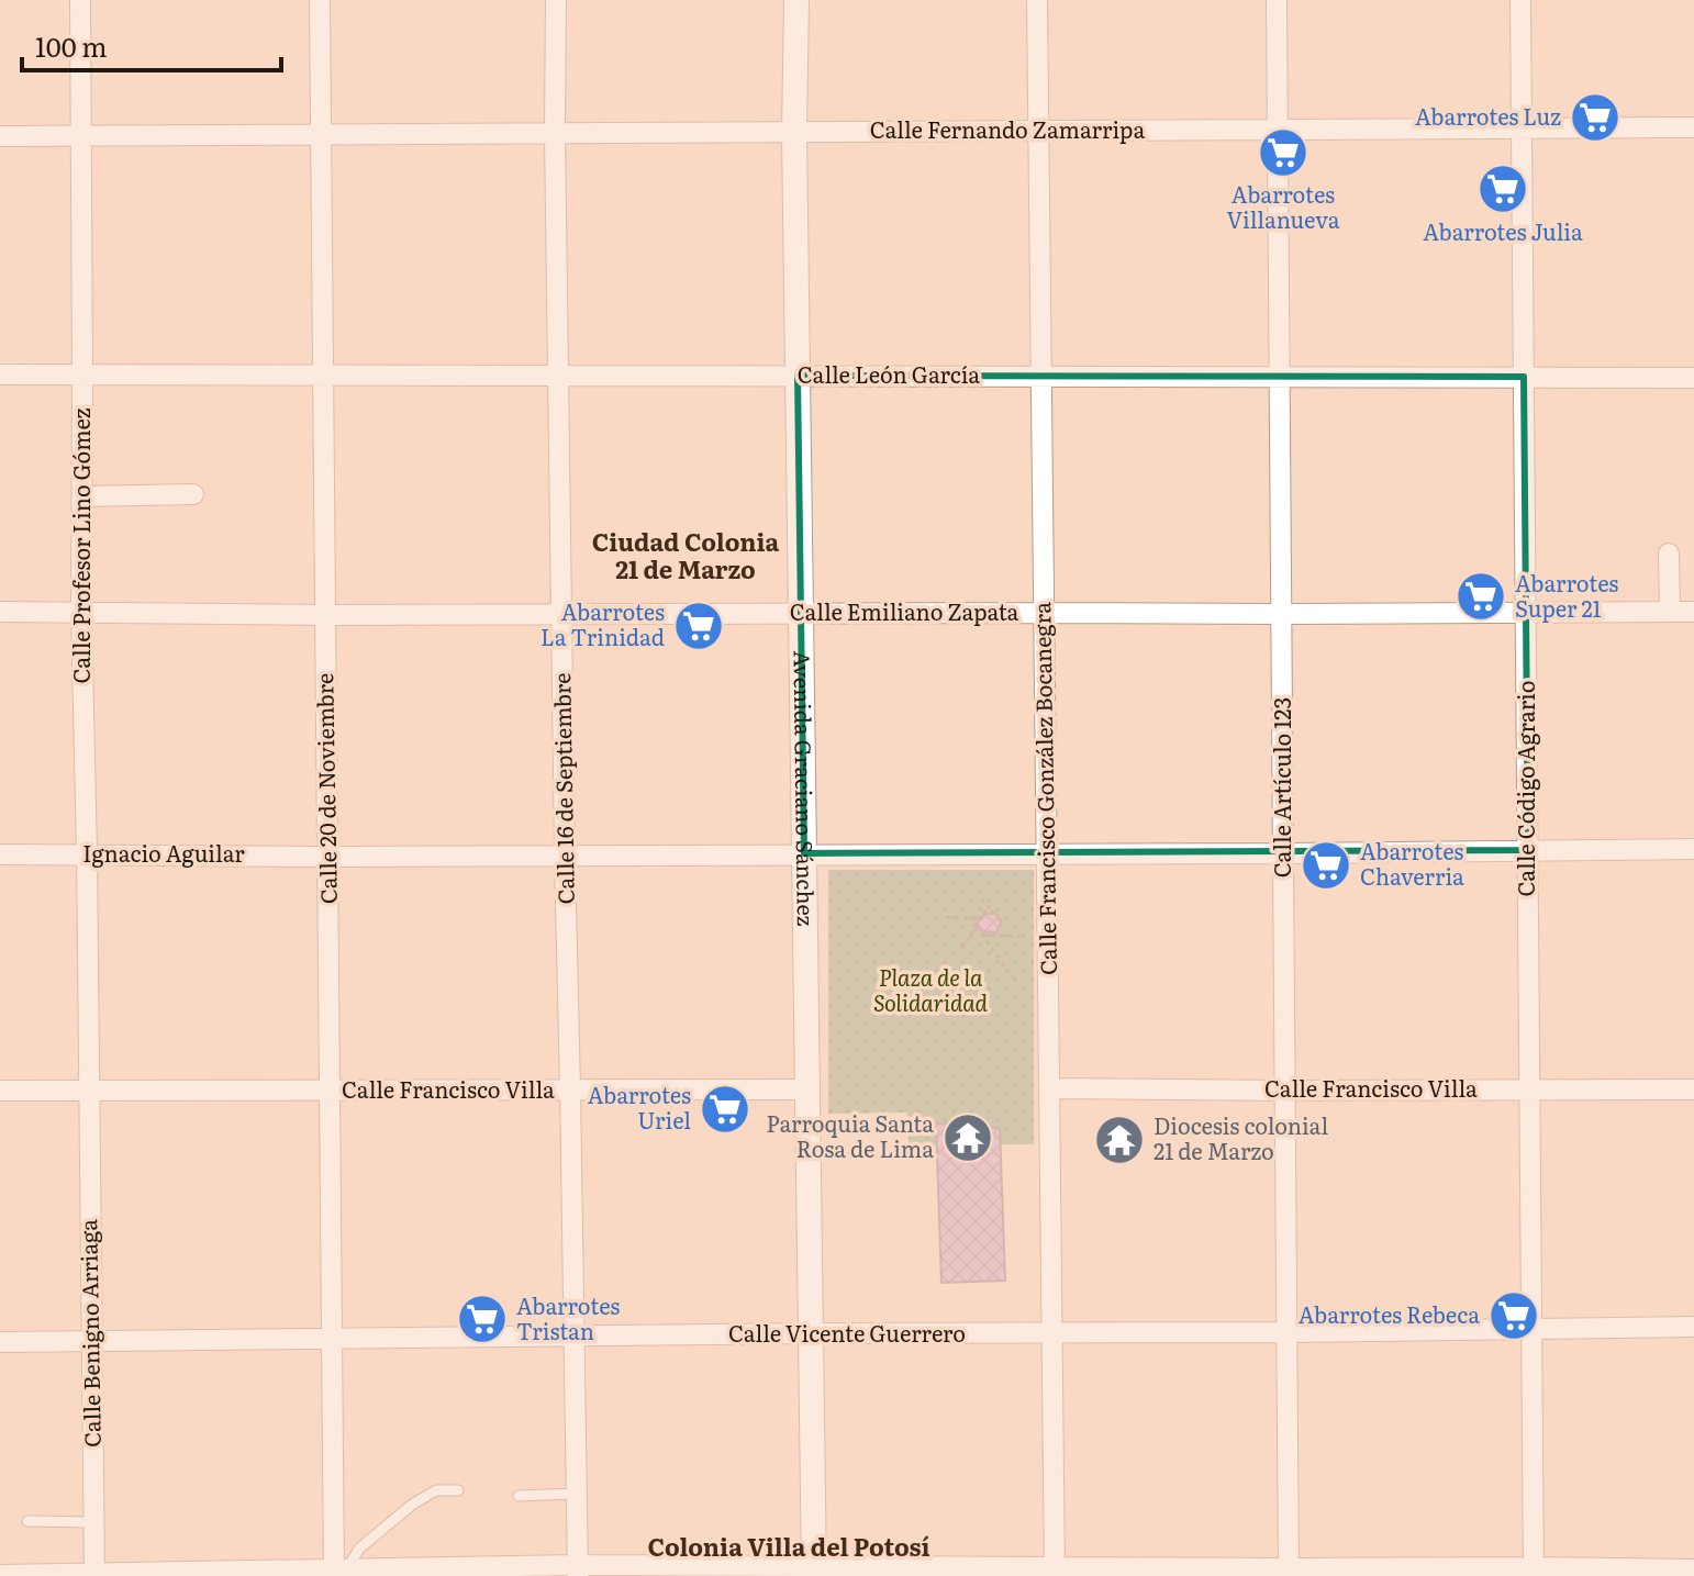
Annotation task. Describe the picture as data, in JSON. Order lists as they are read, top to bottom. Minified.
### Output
{"streets":{"street":["Calle Fernando Zamarripa","Calle León García","Calle Profesor Lino Gómez","Calle Emiliano Zapata","Avenida Graciano Sánchez","Calle Artículo 123","Calle 20 de Noviembre","Calle 16 de Septiembre","Calle Francisco González Bocanegra","Calle Código Agrario","Ignacio Aguilar","Calle Francisco Villa","Calle Benigno Arriaga","Calle Vicente Guerrero"]},"crossings":[["Calle Fernando Zamarripa","Calle Profesor Lino Gómez"],["Calle Fernando Zamarripa","Avenida Graciano Sánchez"],["Calle Fernando Zamarripa","Calle Artículo 123"],["Calle Fernando Zamarripa","Calle 20 de Noviembre"],["Calle Fernando Zamarripa","Calle 16 de Septiembre"],["Calle Fernando Zamarripa","Calle Francisco González Bocanegra"],["Calle Fernando Zamarripa","Calle Código Agrario"],["Calle León García","Calle Profesor Lino Gómez"],["Calle León García","Avenida Graciano Sánchez"],["Calle León García","Calle Artículo 123"],["Calle León García","Calle 20 de Noviembre"],["Calle León García","Calle 16 de Septiembre"],["Calle León García","Calle Francisco González Bocanegra"],["Calle León García","Calle Código Agrario"],["Calle Profesor Lino Gómez","Calle Emiliano Zapata"],["Calle Profesor Lino Gómez","Ignacio Aguilar"],["Calle Profesor Lino Gómez","Calle Francisco Villa"],["Calle Profesor Lino Gómez","Calle Benigno Arriaga"],["Calle Emiliano Zapata","Avenida Graciano Sánchez"],["Calle Emiliano Zapata","Calle Artículo 123"],["Calle Emiliano Zapata","Calle 20 de Noviembre"],["Calle Emiliano Zapata","Calle 16 de Septiembre"],["Calle Emiliano Zapata","Calle Francisco González Bocanegra"],["Calle Emiliano Zapata","Calle Código Agrario"],["Avenida Graciano Sánchez","Ignacio Aguilar"],["Avenida Graciano Sánchez","Calle Francisco Villa"],["Avenida Graciano Sánchez","Calle Vicente Guerrero"],["Calle Artículo 123","Ignacio Aguilar"],["Calle Artículo 123","Calle Francisco Villa"],["Calle Artículo 123","Calle Vicente Guerrero"],["Calle 20 de Noviembre","Ignacio Aguilar"],["Calle 20 de Noviembre","Calle Francisco Villa"],["Calle 20 de Noviembre","Calle Vicente Guerrero"],["Calle 16 de Septiembre","Ignacio Aguilar"],["Calle 16 de Septiembre","Calle Francisco Villa"],["Calle 16 de Septiembre","Calle Vicente Guerrero"],["Calle Francisco González Bocanegra","Ignacio Aguilar"],["Calle Francisco González Bocanegra","Calle Francisco Villa"],["Calle Francisco González Bocanegra","Calle Vicente Guerrero"],["Calle Código Agrario","Ignacio Aguilar"],["Calle Código Agrario","Calle Francisco Villa"],["Calle Código Agrario","Calle Vicente Guerrero"],["Calle Francisco Villa","Calle Benigno Arriaga"],["Calle Benigno Arriaga","Calle Vicente Guerrero"]],"districts":["Ciudad Colonia 21 de Marzo","Colonia Villa del Potosí"],"parks":["Plaza de la Solidaridad"],"places":{"supermarket":["Abarrotes Luz","Abarrotes Villanueva","Abarrotes Julia","Abarrotes Super 21","Abarrotes La Trinidad","Abarrotes Chaverria","Abarrotes Uriel","Abarrotes Rebeca","Abarrotes Tristan"],"temple":["Parroquia Santa Rosa de Lima","Diocesis colonial 21 de Marzo"]},"scale_bar":"100 m"}
